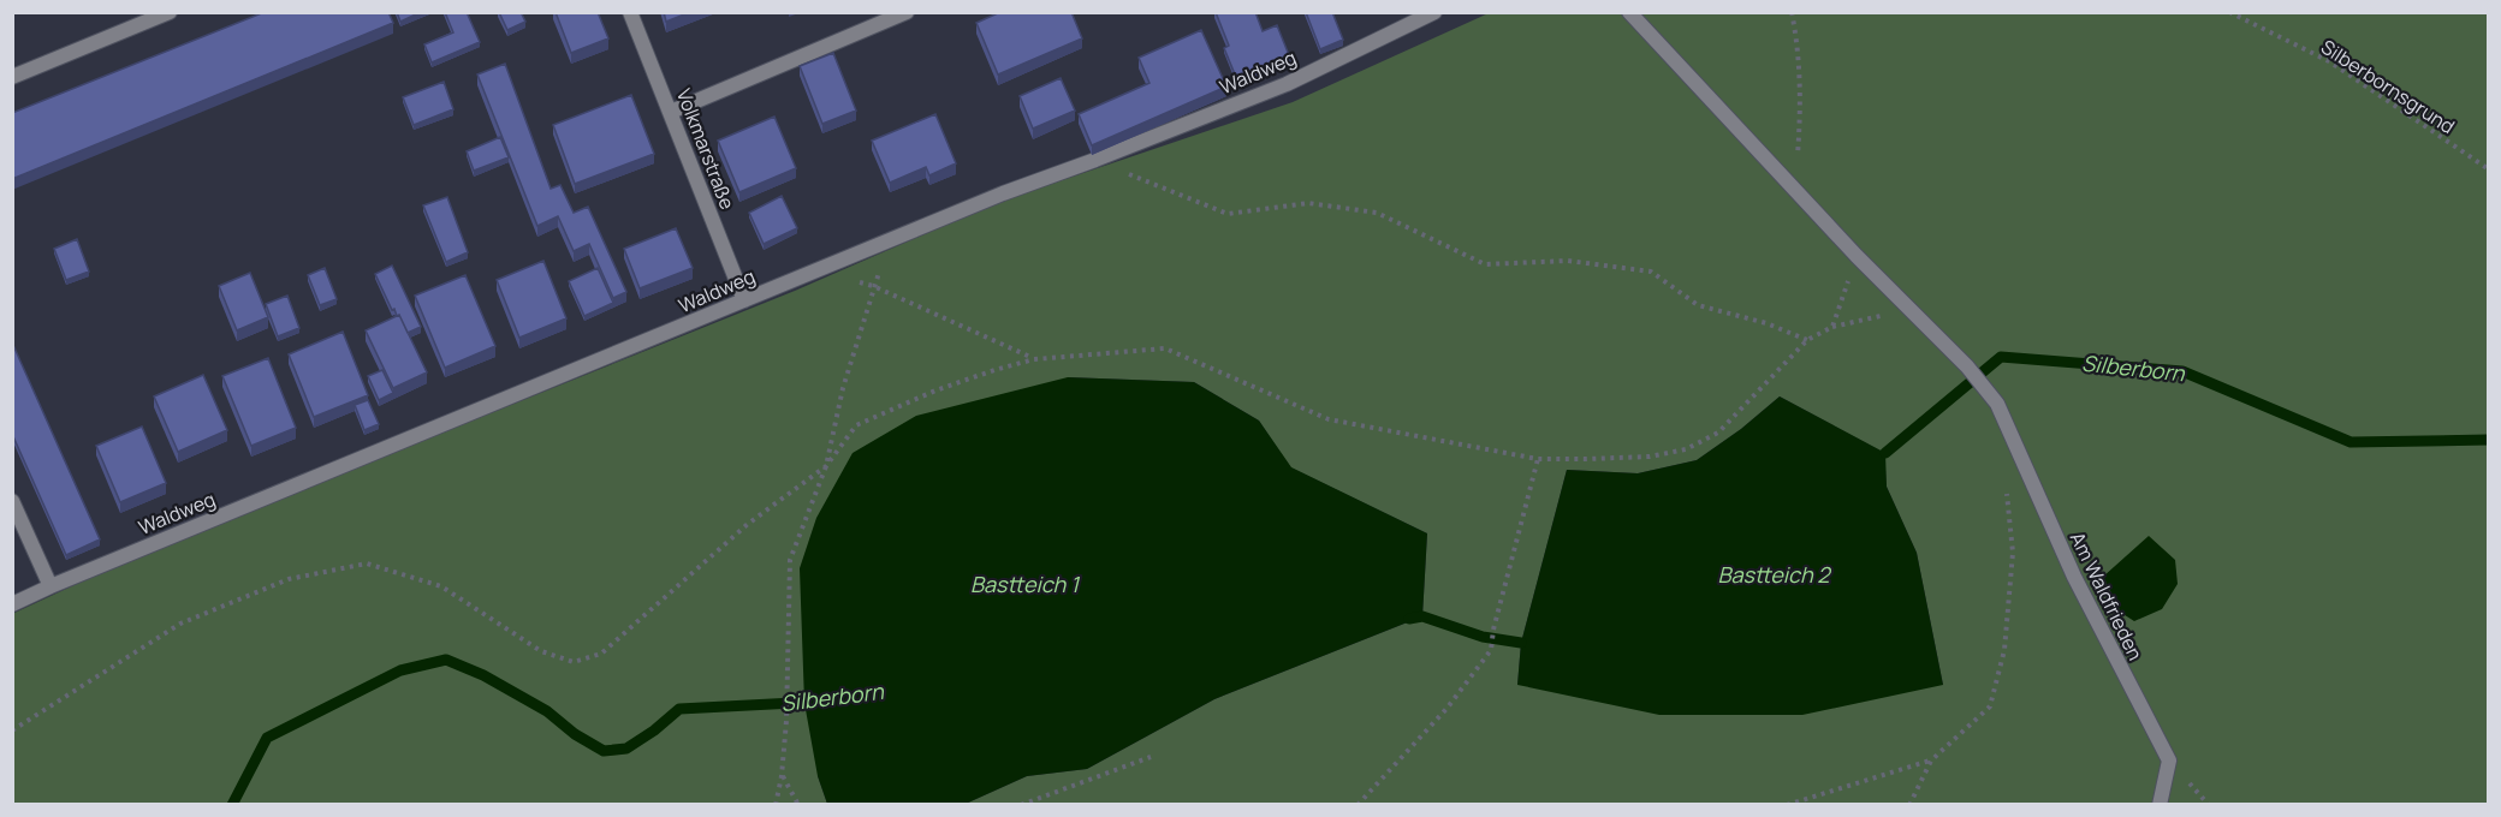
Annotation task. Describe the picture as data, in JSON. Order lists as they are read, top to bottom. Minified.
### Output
{"streets":{"street":["Waldweg","Volkmarstraße","Am Waldfrieden"],"path":["Silberbornsgrund"]},"crossings":[["Waldweg","Volkmarstraße"]],"water":["Silberborn","Bastteich 2","Bastteich 1"]}
